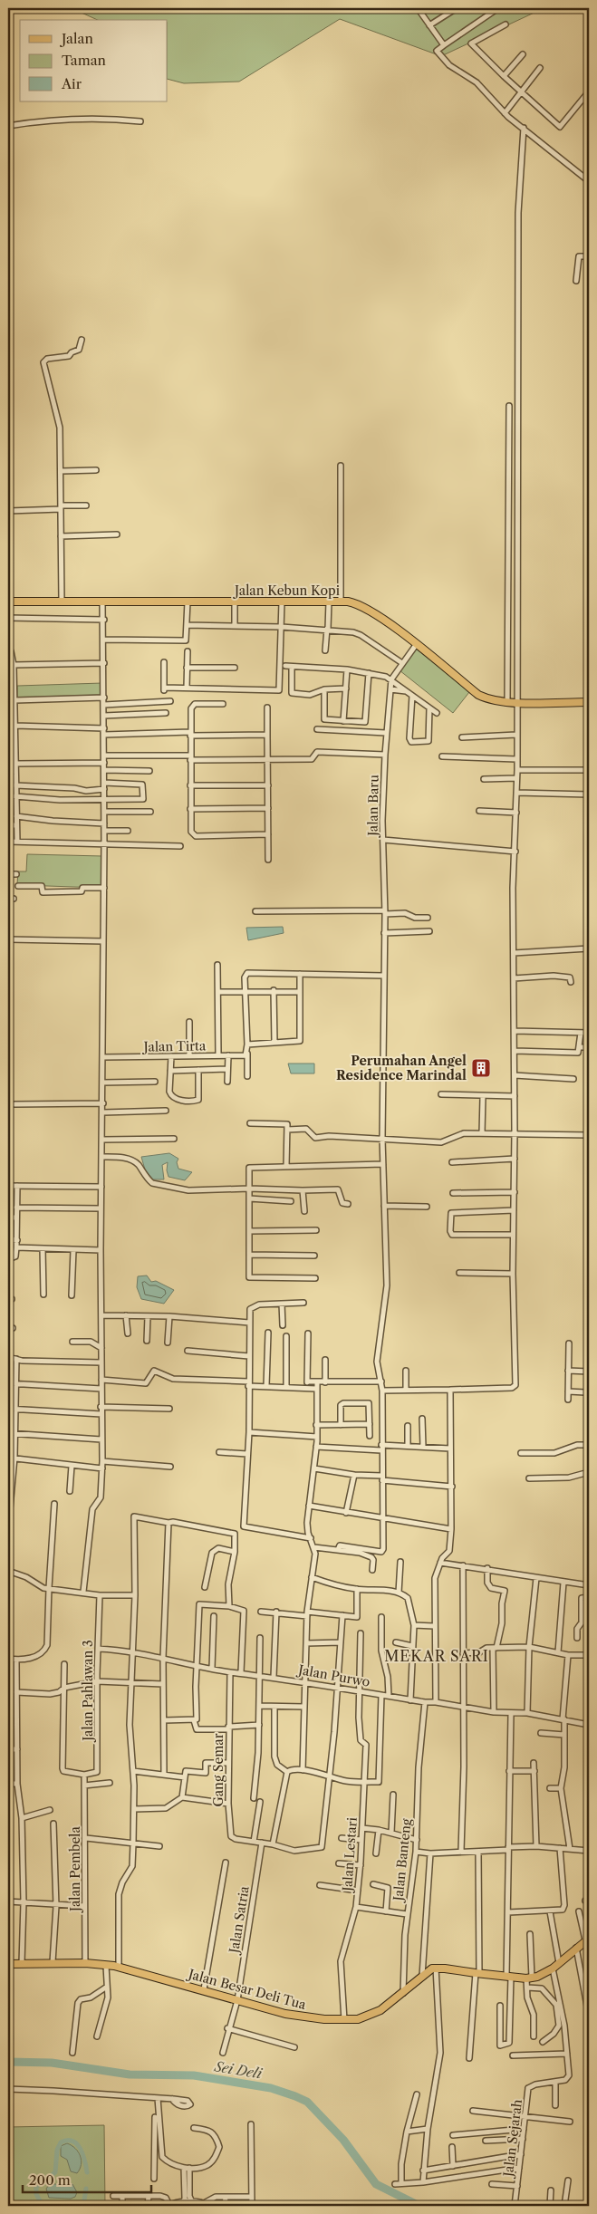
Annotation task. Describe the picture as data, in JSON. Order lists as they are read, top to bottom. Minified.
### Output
{"streets":{"main road":["Jalan Kebun Kopi","Jalan Besar Deli Tua"],"street":["Jalan Baru","Jalan Tirta","Jalan Purwo","Jalan Pahlawan 3","Gang Semar","Jalan Lestari","Jalan Banteng","Jalan Pembela","Jalan Satria","Jalan Sejarah"]},"crossings":[["Jalan Kebun Kopi","Jalan Baru"],["Jalan Purwo","Jalan Pahlawan 3"],["Jalan Purwo","Gang Semar"],["Jalan Purwo","Jalan Lestari"],["Jalan Purwo","Jalan Banteng"],["Jalan Pahlawan 3","Jalan Pembela"],["Gang Semar","Jalan Satria"],["Jalan Lestari","Jalan Besar Deli Tua"],["Jalan Banteng","Jalan Besar Deli Tua"],["Jalan Pembela","Jalan Besar Deli Tua"],["Jalan Satria","Jalan Besar Deli Tua"]],"districts":["MEKAR SARI"],"water":["Sei Deli"],"places":{"building":["Perumahan Angel Residence Marindal"]},"legend":["Jalan","Taman","Air"],"scale_bar":"200 m"}
